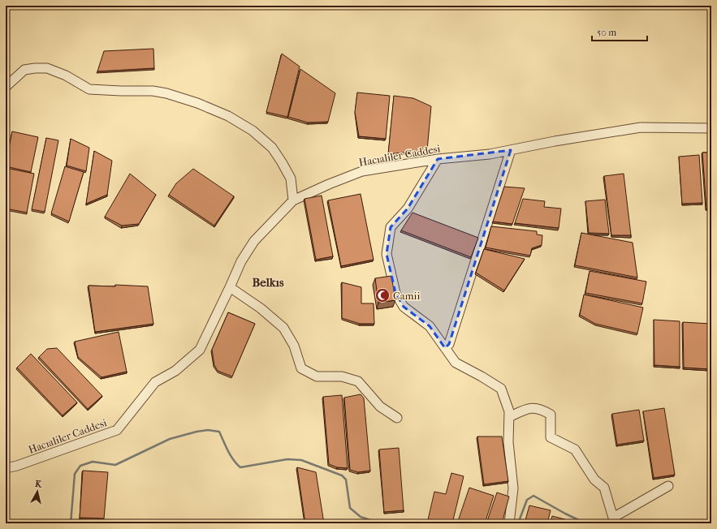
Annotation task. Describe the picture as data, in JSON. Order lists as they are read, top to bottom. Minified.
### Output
{"streets":{"street":["Hacıaliler Caddesi"]},"districts":["Belkıs"],"places":{"mosque":["Camii"]},"scale_bar":"50 m","north":"top"}
